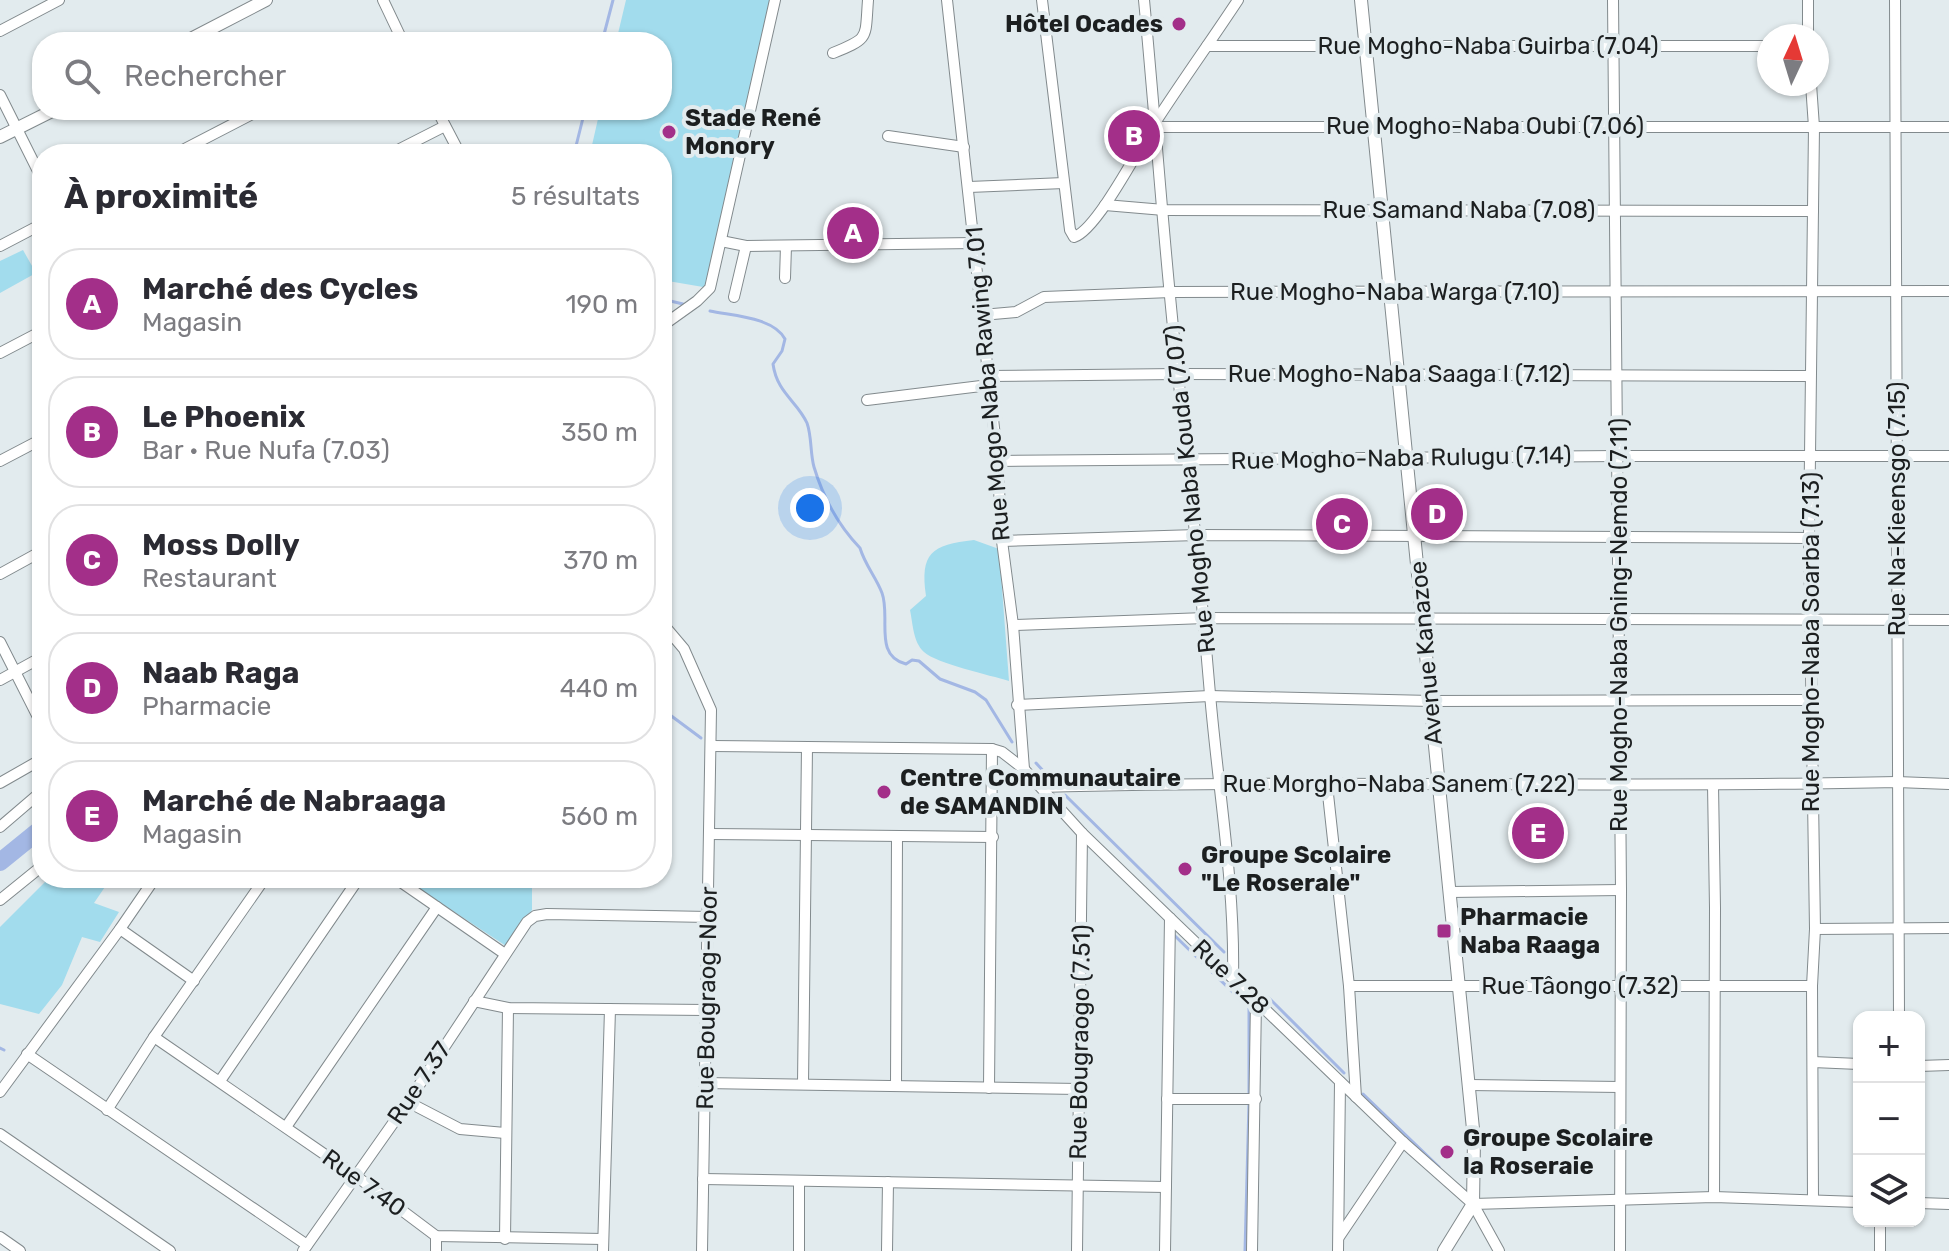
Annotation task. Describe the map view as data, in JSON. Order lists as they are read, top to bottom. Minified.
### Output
{"streets":{"street":["Rue Mogho-Naba Guirba (7.04)","Rue Mogho-Naba Oubi (7.06)","Rue Samand Naba (7.08)","Rue Mogho-Naba Warga (7.10)","Rue Mogho-Naba Saaga I (7.12)","Rue Mogo-Naba Rawing 7.01","Rue Mogho-Naba Rulugu (7.14)","Rue Mogho Naba Kouda (7.07)","Rue Na-Kieensgo (7.15)","Rue Mogho-Naba Gning-Nemdo (7.11)","Rue Mogho-Naba Soarba (7.13)","Avenue Kanazoe","Rue Morgho-Naba Sanem (7.22)","Rue 7.28","Rue Tâongo (7.32)","Rue Bougraog-Noor","Rue Bougraogo (7.51)","Rue 7.37","Rue 7.40"]},"crossings":[["Rue Mogho-Naba Guirba (7.04)","Rue Mogho-Naba Gning-Nemdo (7.11)"],["Rue Mogho-Naba Guirba (7.04)","Avenue Kanazoe"],["Rue Mogho-Naba Oubi (7.06)","Rue Mogho Naba Kouda (7.07)"],["Rue Mogho-Naba Oubi (7.06)","Rue Na-Kieensgo (7.15)"],["Rue Mogho-Naba Oubi (7.06)","Rue Mogho-Naba Gning-Nemdo (7.11)"],["Rue Mogho-Naba Oubi (7.06)","Rue Mogho-Naba Soarba (7.13)"],["Rue Mogho-Naba Oubi (7.06)","Avenue Kanazoe"],["Rue Samand Naba (7.08)","Rue Mogho Naba Kouda (7.07)"],["Rue Samand Naba (7.08)","Rue Mogho-Naba Gning-Nemdo (7.11)"],["Rue Samand Naba (7.08)","Rue Mogho-Naba Soarba (7.13)"],["Rue Samand Naba (7.08)","Avenue Kanazoe"],["Rue Mogho-Naba Warga (7.10)","Rue Mogo-Naba Rawing 7.01"],["Rue Mogho-Naba Warga (7.10)","Rue Mogho Naba Kouda (7.07)"],["Rue Mogho-Naba Warga (7.10)","Rue Na-Kieensgo (7.15)"],["Rue Mogho-Naba Warga (7.10)","Rue Mogho-Naba Gning-Nemdo (7.11)"],["Rue Mogho-Naba Warga (7.10)","Rue Mogho-Naba Soarba (7.13)"],["Rue Mogho-Naba Warga (7.10)","Avenue Kanazoe"],["Rue Mogho-Naba Saaga I (7.12)","Rue Mogo-Naba Rawing 7.01"],["Rue Mogho-Naba Saaga I (7.12)","Rue Mogho Naba Kouda (7.07)"],["Rue Mogho-Naba Saaga I (7.12)","Rue Mogho-Naba Gning-Nemdo (7.11)"],["Rue Mogho-Naba Saaga I (7.12)","Rue Mogho-Naba Soarba (7.13)"],["Rue Mogho-Naba Saaga I (7.12)","Avenue Kanazoe"],["Rue Mogo-Naba Rawing 7.01","Rue Mogho-Naba Rulugu (7.14)"],["Rue Mogo-Naba Rawing 7.01","Rue 7.28"],["Rue Mogho-Naba Rulugu (7.14)","Rue Mogho Naba Kouda (7.07)"],["Rue Mogho-Naba Rulugu (7.14)","Rue Na-Kieensgo (7.15)"],["Rue Mogho-Naba Rulugu (7.14)","Rue Mogho-Naba Gning-Nemdo (7.11)"],["Rue Mogho-Naba Rulugu (7.14)","Rue Mogho-Naba Soarba (7.13)"],["Rue Mogho-Naba Rulugu (7.14)","Avenue Kanazoe"],["Rue Mogho Naba Kouda (7.07)","Rue Morgho-Naba Sanem (7.22)"],["Rue Mogho Naba Kouda (7.07)","Rue 7.28"],["Rue Na-Kieensgo (7.15)","Rue Morgho-Naba Sanem (7.22)"],["Rue Mogho-Naba Gning-Nemdo (7.11)","Rue Morgho-Naba Sanem (7.22)"],["Rue Mogho-Naba Gning-Nemdo (7.11)","Rue Tâongo (7.32)"],["Rue Mogho-Naba Soarba (7.13)","Rue Morgho-Naba Sanem (7.22)"],["Rue Mogho-Naba Soarba (7.13)","Rue Tâongo (7.32)"],["Avenue Kanazoe","Rue Morgho-Naba Sanem (7.22)"],["Avenue Kanazoe","Rue 7.28"],["Avenue Kanazoe","Rue Tâongo (7.32)"],["Rue Morgho-Naba Sanem (7.22)","Rue 7.28"],["Rue 7.28","Rue Bougraogo (7.51)"],["Rue Bougraog-Noor","Rue 7.37"],["Rue 7.37","Rue 7.40"]],"places":{"other":["Hôtel Ocades","Stade René Monory","Centre Communautaire de SAMANDIN","Groupe Scolaire \"Le Roserale\"","Groupe Scolaire la Roseraie"],"transit":["Pharmacie Naba Raaga"]},"north":"top","page":{"search":"Rechercher","pins":["B","A","D","C","E"],"heading":["À proximité","5 résultats"],"list":[{"mark":"A","name":"Marché des Cycles","note":"Magasin","value":"190 m"},{"mark":"B","name":"Le Phoenix","note":"Bar · Rue Nufa (7.03)","value":"350 m"},{"mark":"C","name":"Moss Dolly","note":"Restaurant","value":"370 m"},{"mark":"D","name":"Naab Raga","note":"Pharmacie","value":"440 m"},{"mark":"E","name":"Marché de Nabraaga","note":"Magasin","value":"560 m"}],"map_buttons":["+","−"]}}
